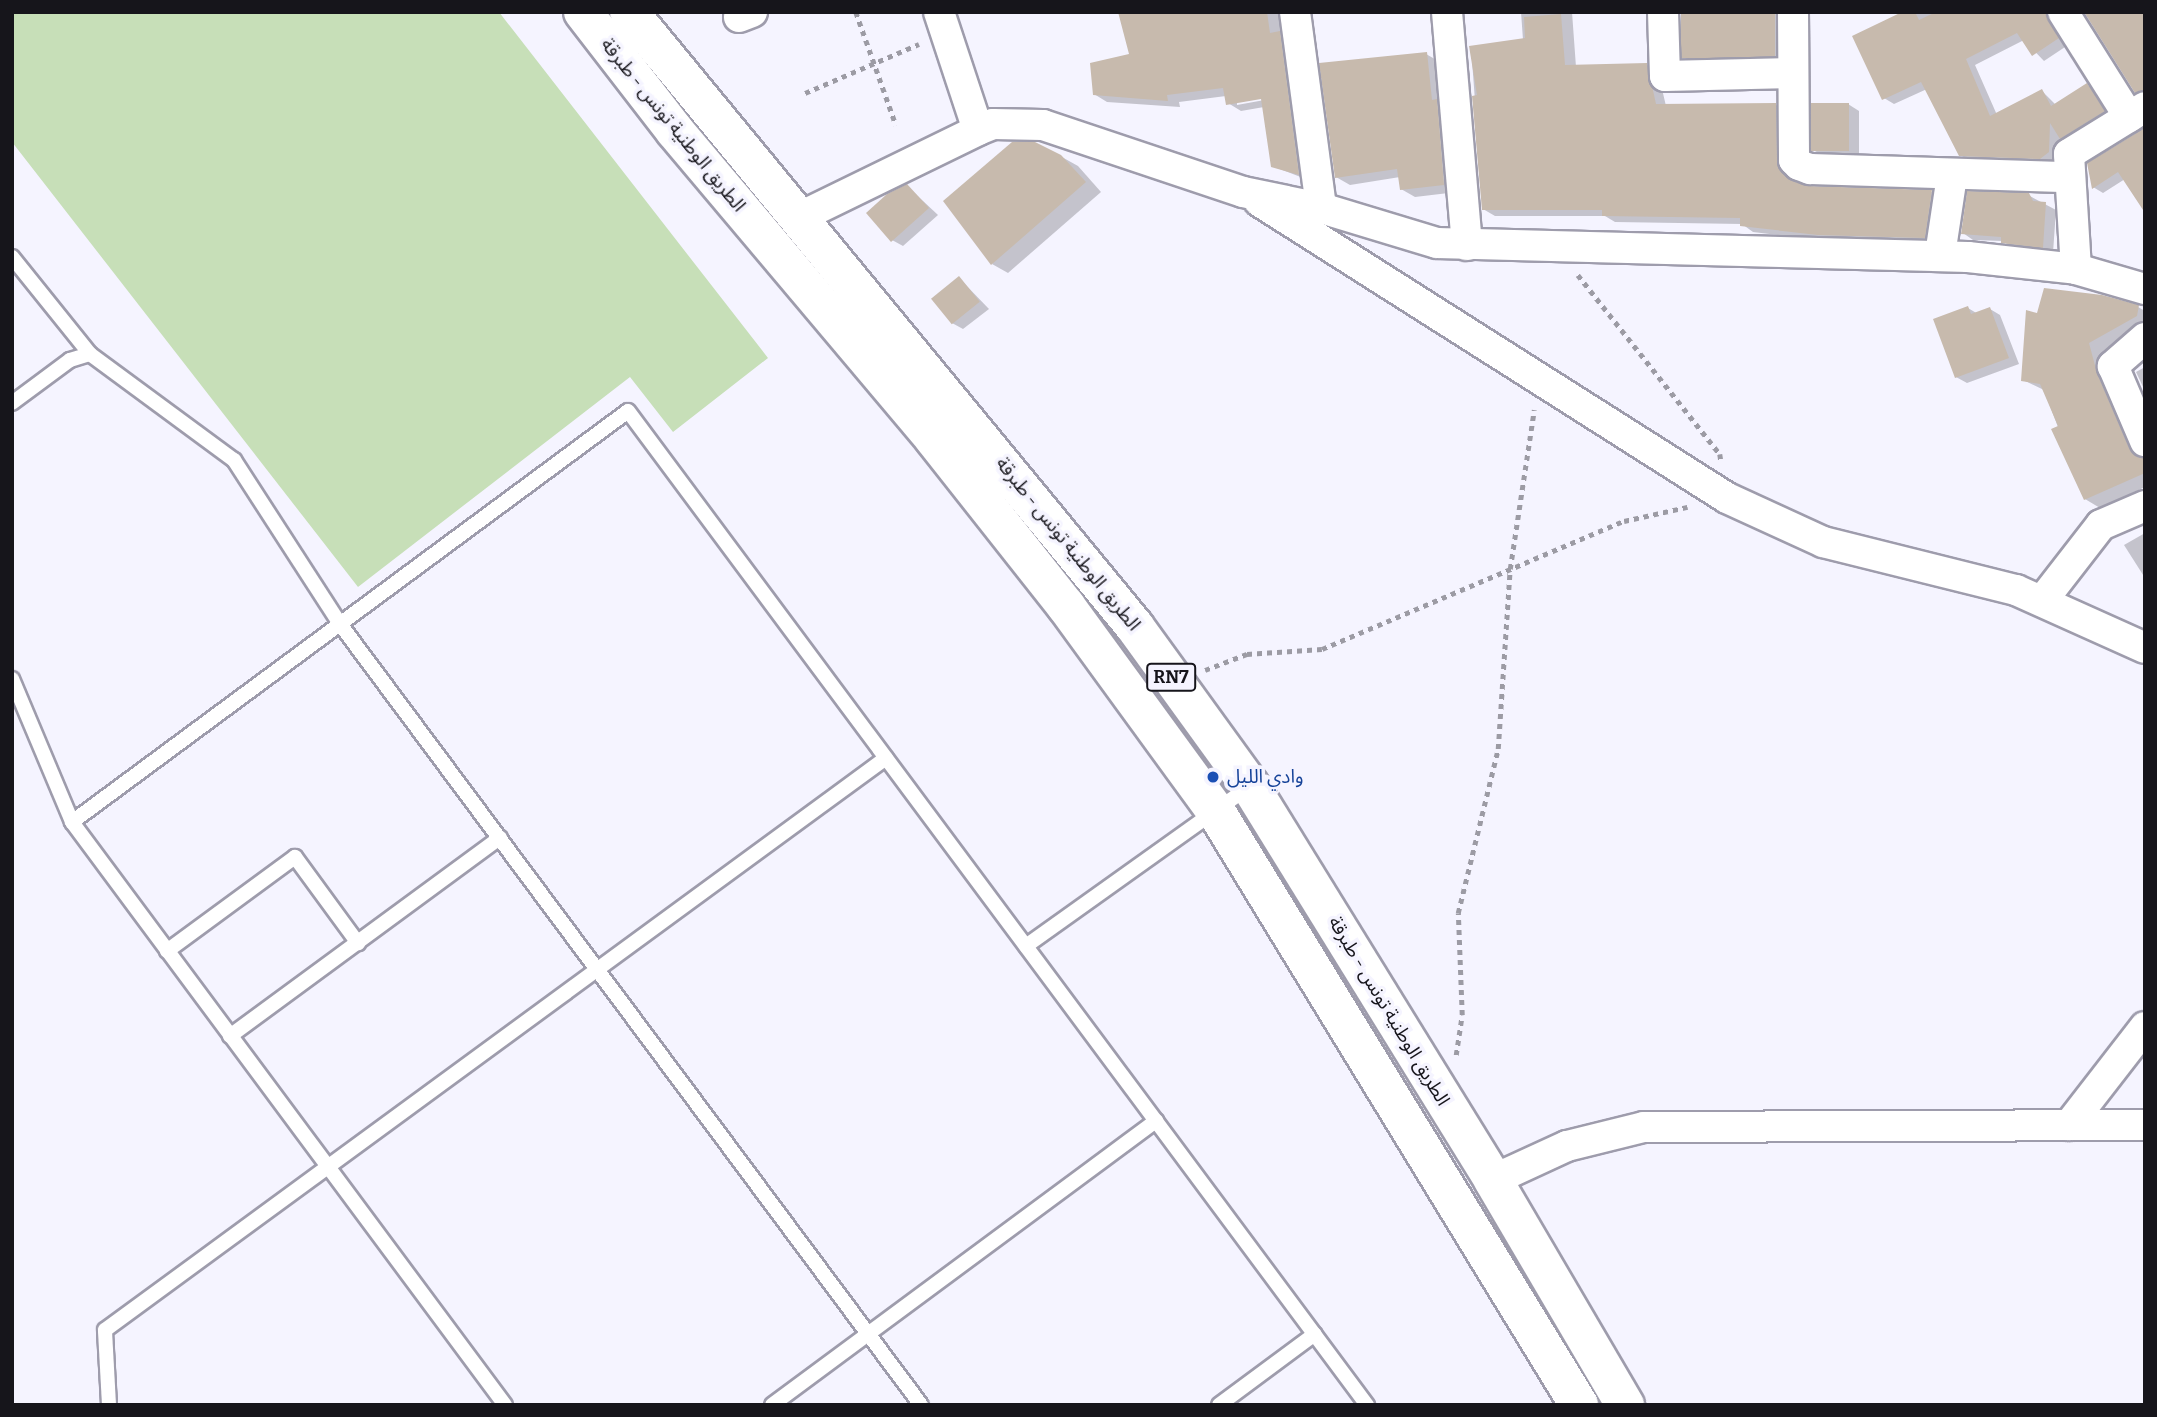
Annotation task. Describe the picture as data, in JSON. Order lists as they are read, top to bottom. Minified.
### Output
{"streets":{"main road":["الطريق الوطنية تونس - طبرقة","RN7"]},"places":["وادي الليل"]}
